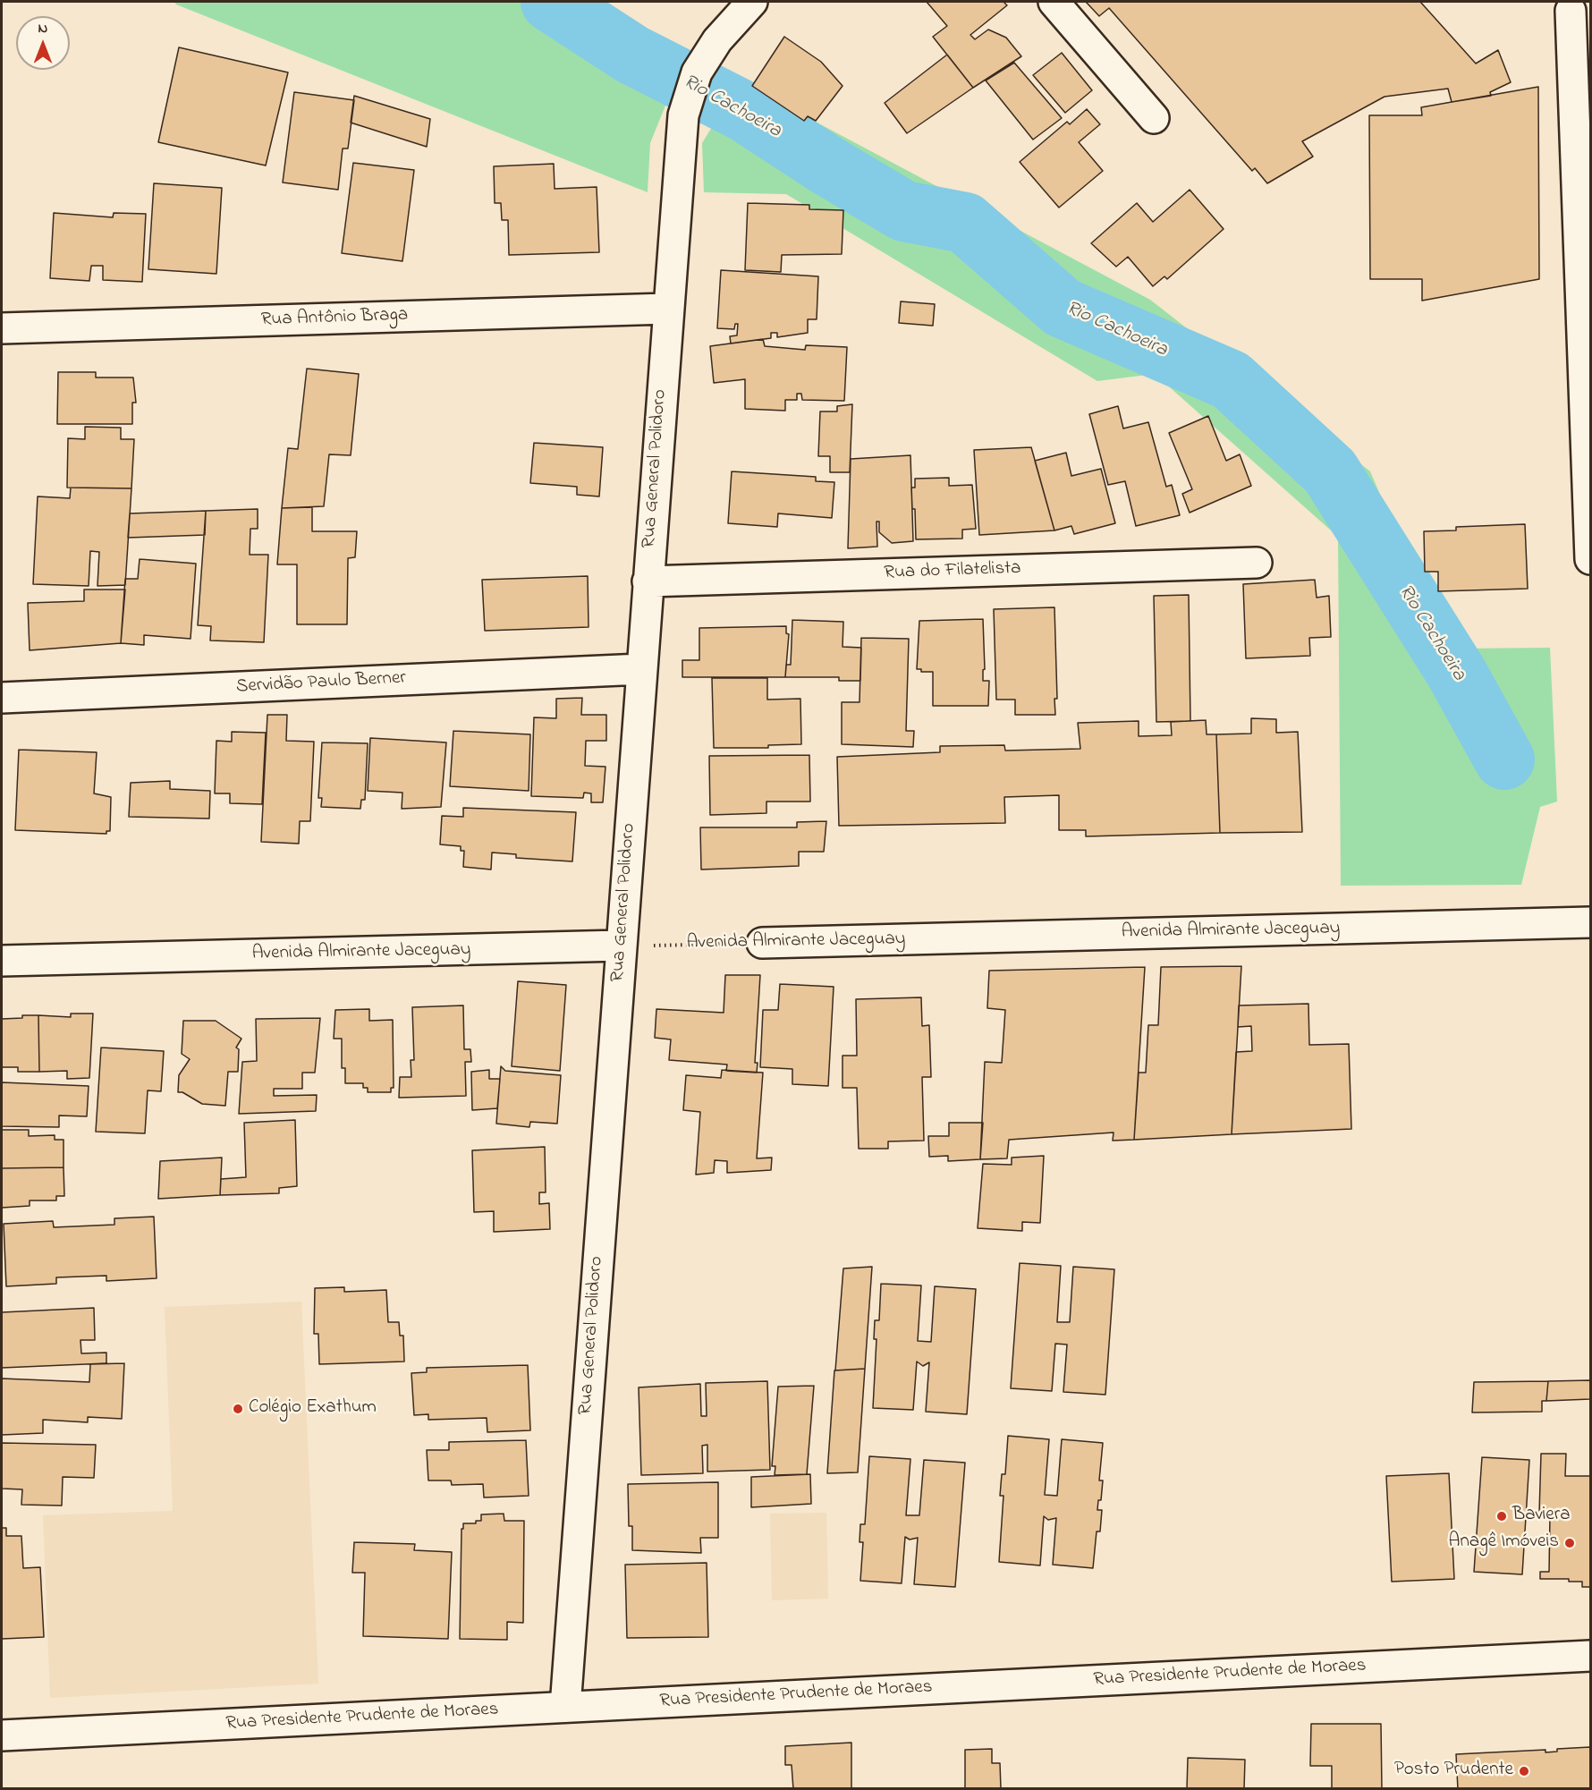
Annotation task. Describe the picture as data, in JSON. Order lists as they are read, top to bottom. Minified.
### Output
{"streets":{"street":["Rua Antônio Braga","Rua General Polidoro","Rua do Filatelista","Servidão Paulo Berner","Avenida Almirante Jaceguay","Rua Presidente Prudente de Moraes"]},"crossings":[["Rua Antônio Braga","Rua General Polidoro"],["Rua General Polidoro","Rua do Filatelista"],["Rua General Polidoro","Servidão Paulo Berner"],["Rua General Polidoro","Avenida Almirante Jaceguay"],["Rua General Polidoro","Rua Presidente Prudente de Moraes"]],"water":["Rio Cachoeira"],"places":["Colégio Exathum","Baviera","Anagê Imóveis","Posto Prudente"],"north":"top"}
